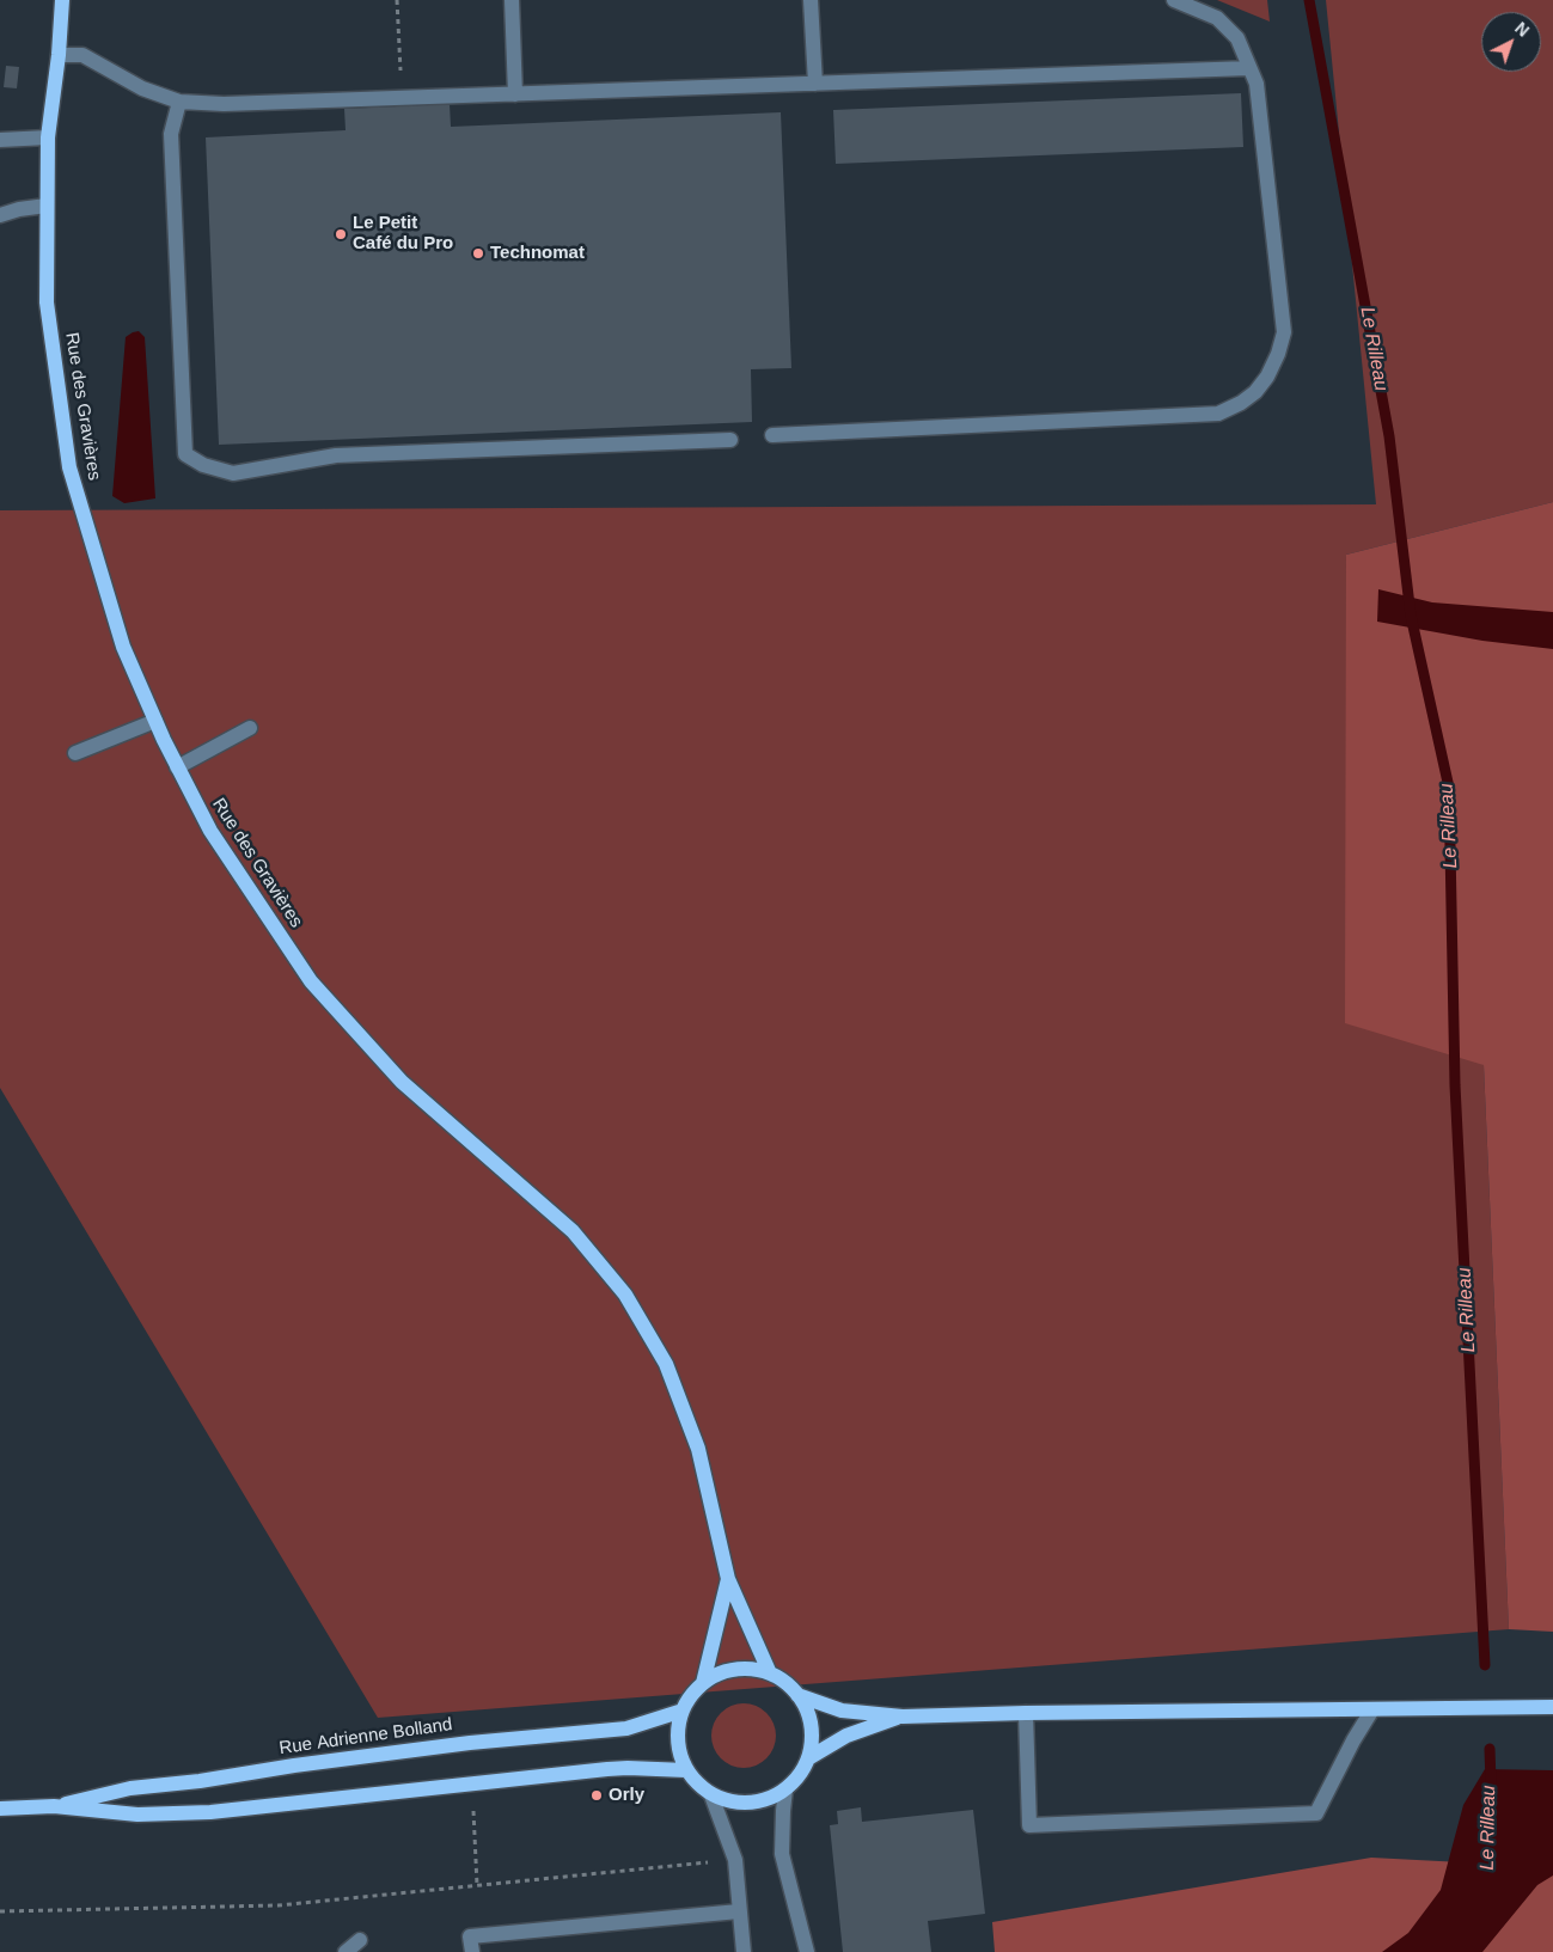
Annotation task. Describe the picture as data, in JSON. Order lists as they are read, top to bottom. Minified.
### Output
{"streets":{"main road":["Rue des Gravières","Rue Adrienne Bolland"]},"crossings":[["Rue des Gravières","Rue Adrienne Bolland"]],"water":["Le Rilleau"],"places":["Le Petit Café du Pro","Technomat","Orly"],"north":"top right"}
